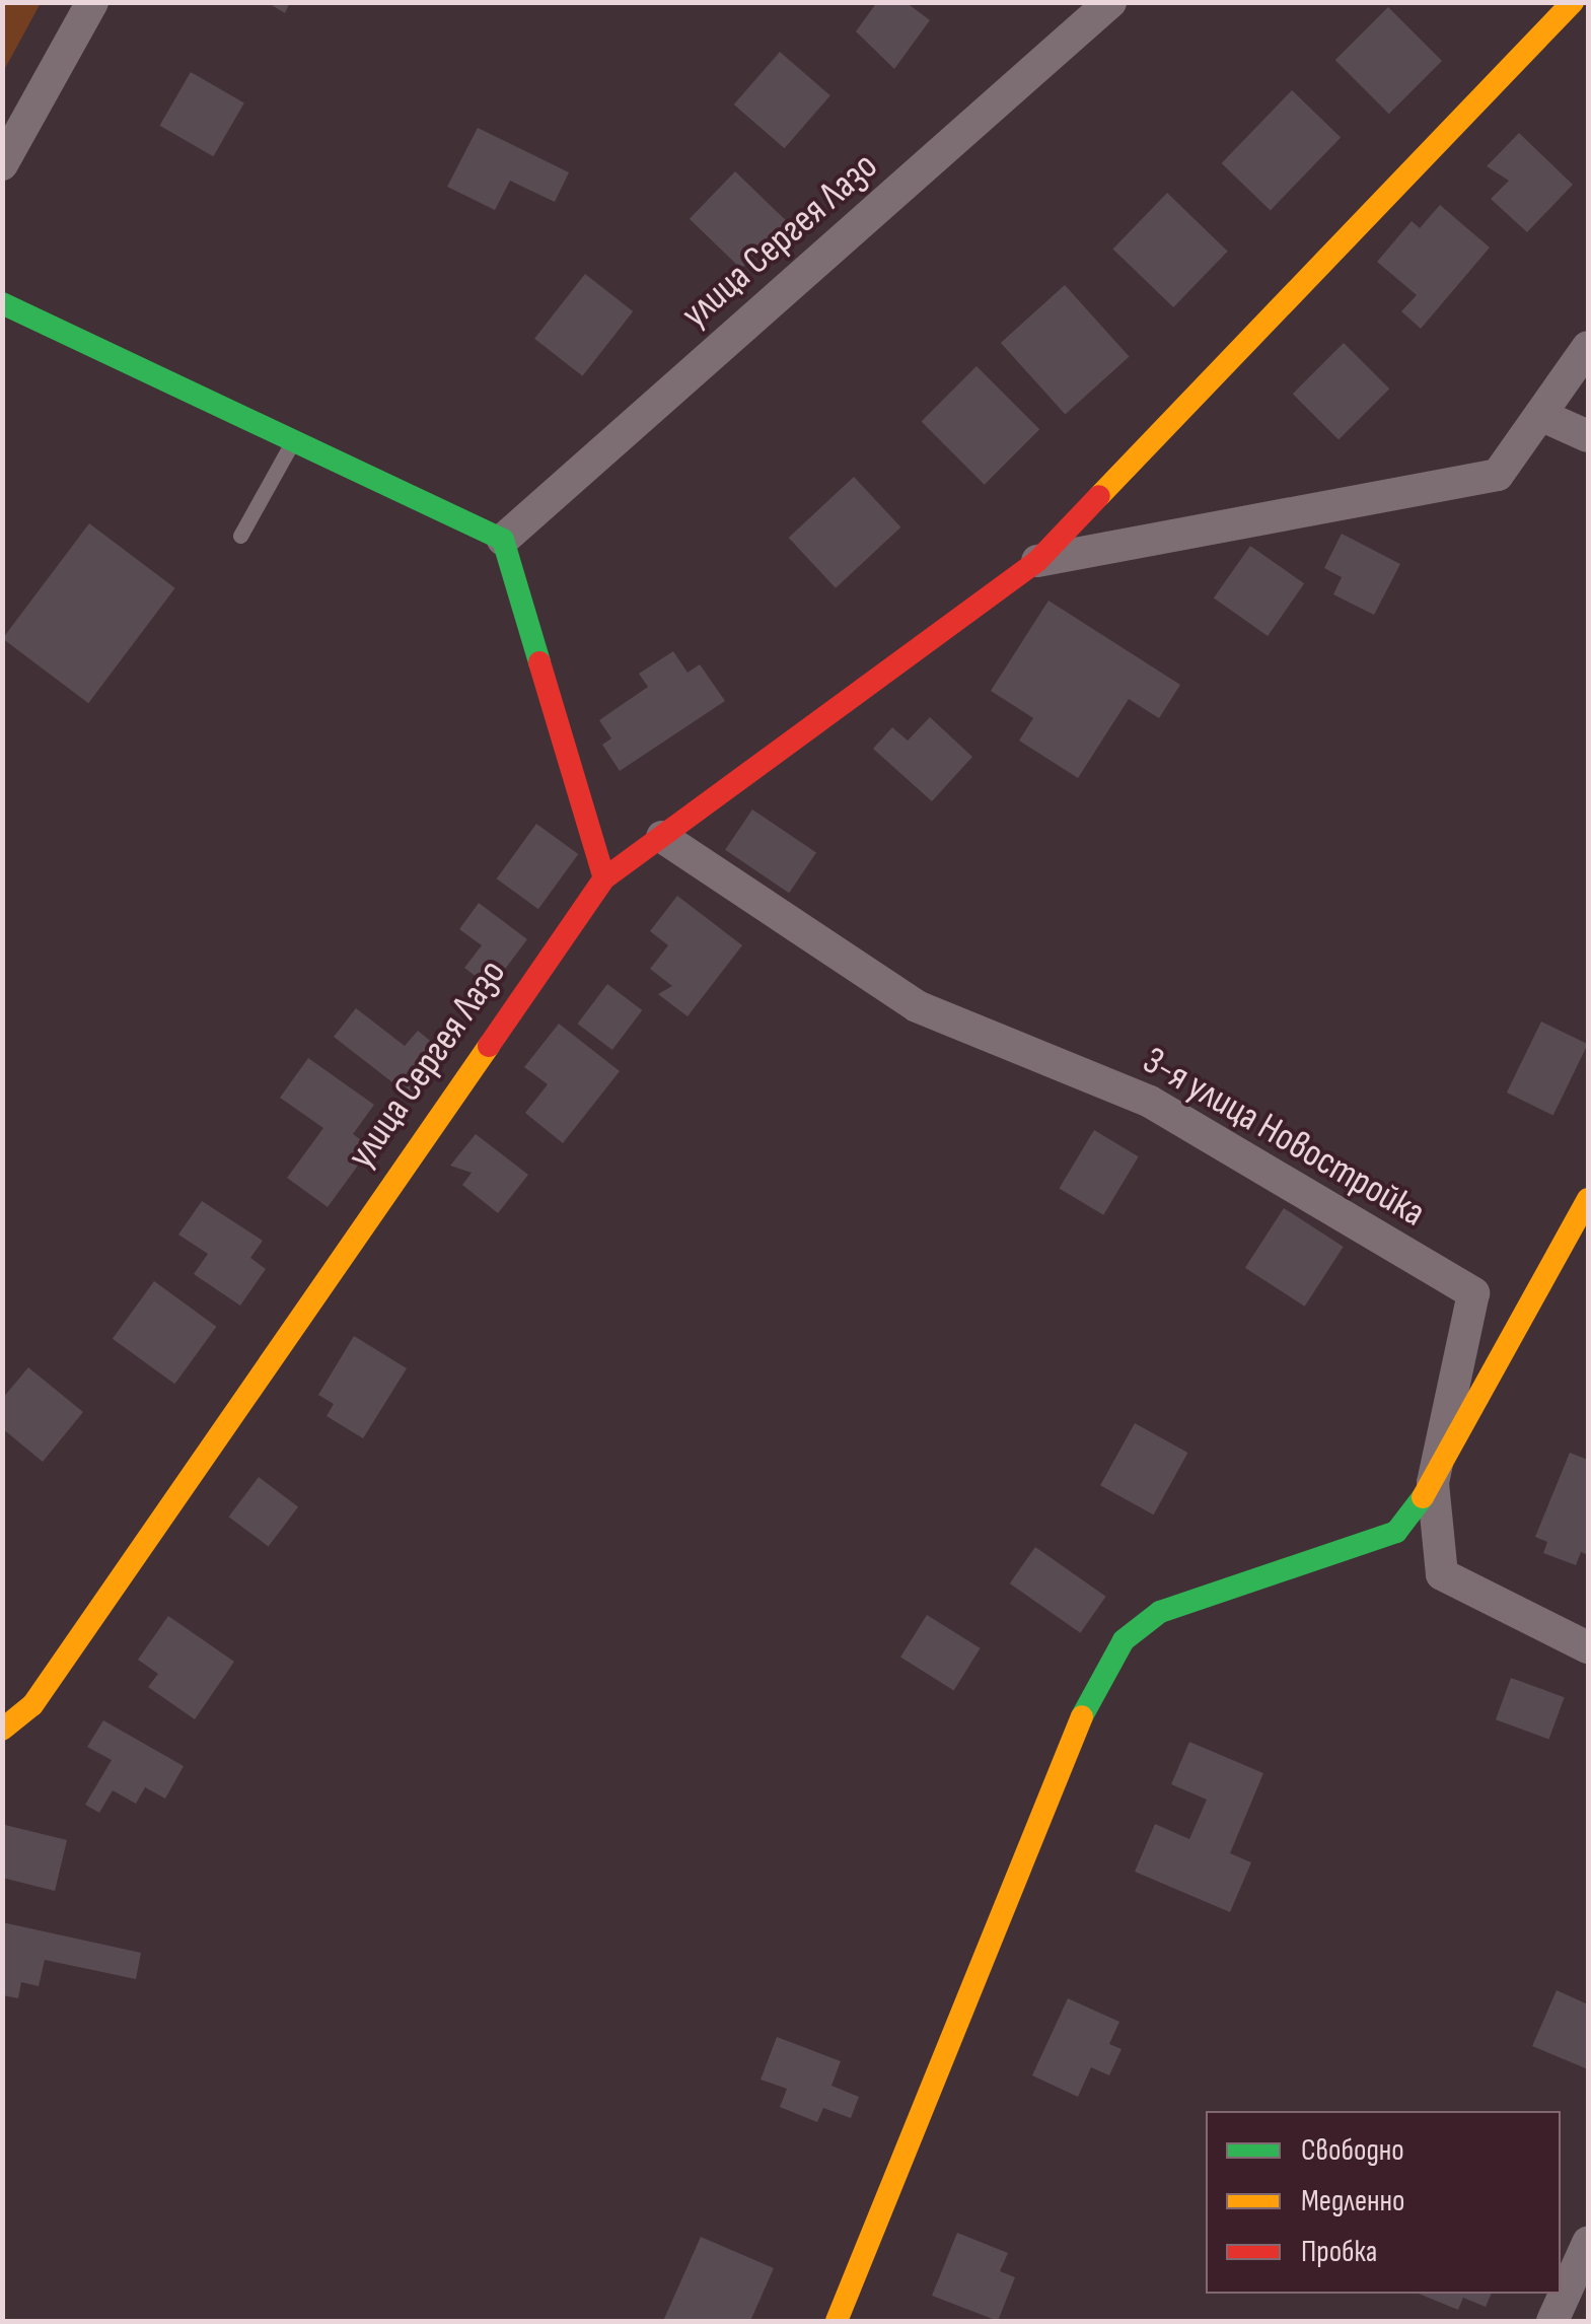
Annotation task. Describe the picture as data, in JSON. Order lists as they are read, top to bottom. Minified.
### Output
{"streets":{"street":["улица Сергея Лазо","3-я улица Новостройка"]},"crossings":[["улица Сергея Лазо","3-я улица Новостройка"]],"legend":["Свободно","Медленно","Пробка"]}
